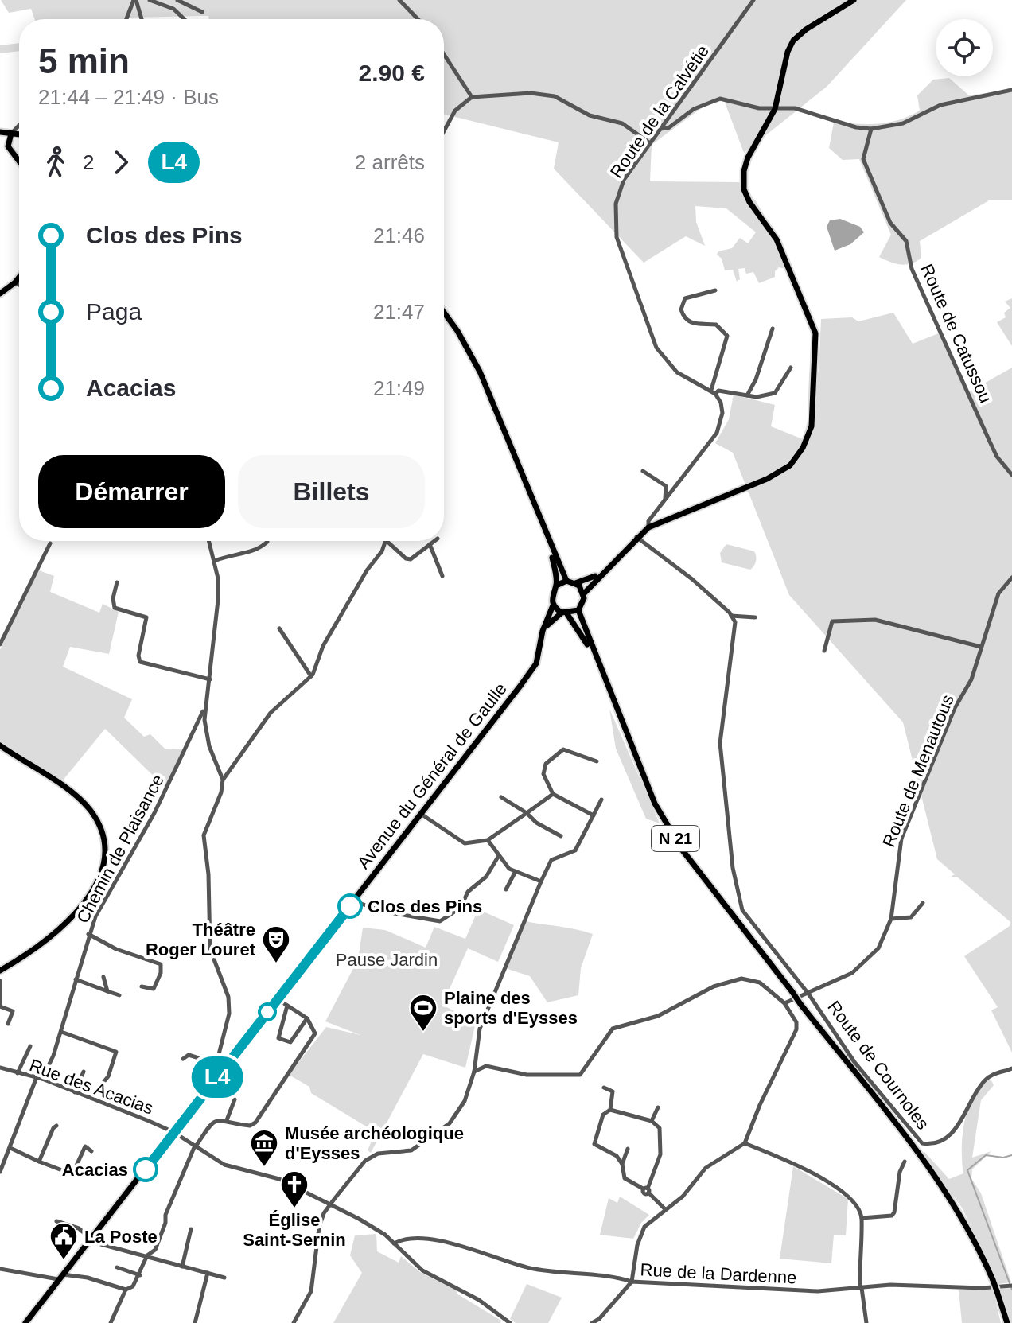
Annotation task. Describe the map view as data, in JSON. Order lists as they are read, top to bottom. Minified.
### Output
{"streets":{"main road":["Avenue du Général de Gaulle","N 21"],"street":["Route de la Calvétie","Route de Catussou","Route de Menautous","Chemin de Plaisance","Route de Cournoles","Rue des Acacias","Rue de la Dardenne"]},"crossings":[["Route de Menautous","Route de Cournoles"],["Avenue du Général de Gaulle","N 21"],["Avenue du Général de Gaulle","Rue des Acacias"],["Chemin de Plaisance","Rue des Acacias"]],"parks":["Pause Jardin"],"places":{"other":["Clos des Pins","Acacias"],"theatre":["Théâtre Roger Louret"],"sports":["Plaine des sports d'Eysses"],"museum":["Musée archéologique d'Eysses"],"church":["Église Saint-Sernin"],"public building":["La Poste"]},"lines":["bus line L4"],"page":{"on_map":"L4","heading":["5 min","21:44 – 21:49 · Bus","2.90 €"],"legs":["2","L4","2 arrêts"],"list":[{"name":"Clos des Pins","value":"21:46"},{"name":"Paga","value":"21:47"},{"name":"Acacias","value":"21:49"}],"buttons":["Démarrer","Billets"]}}
